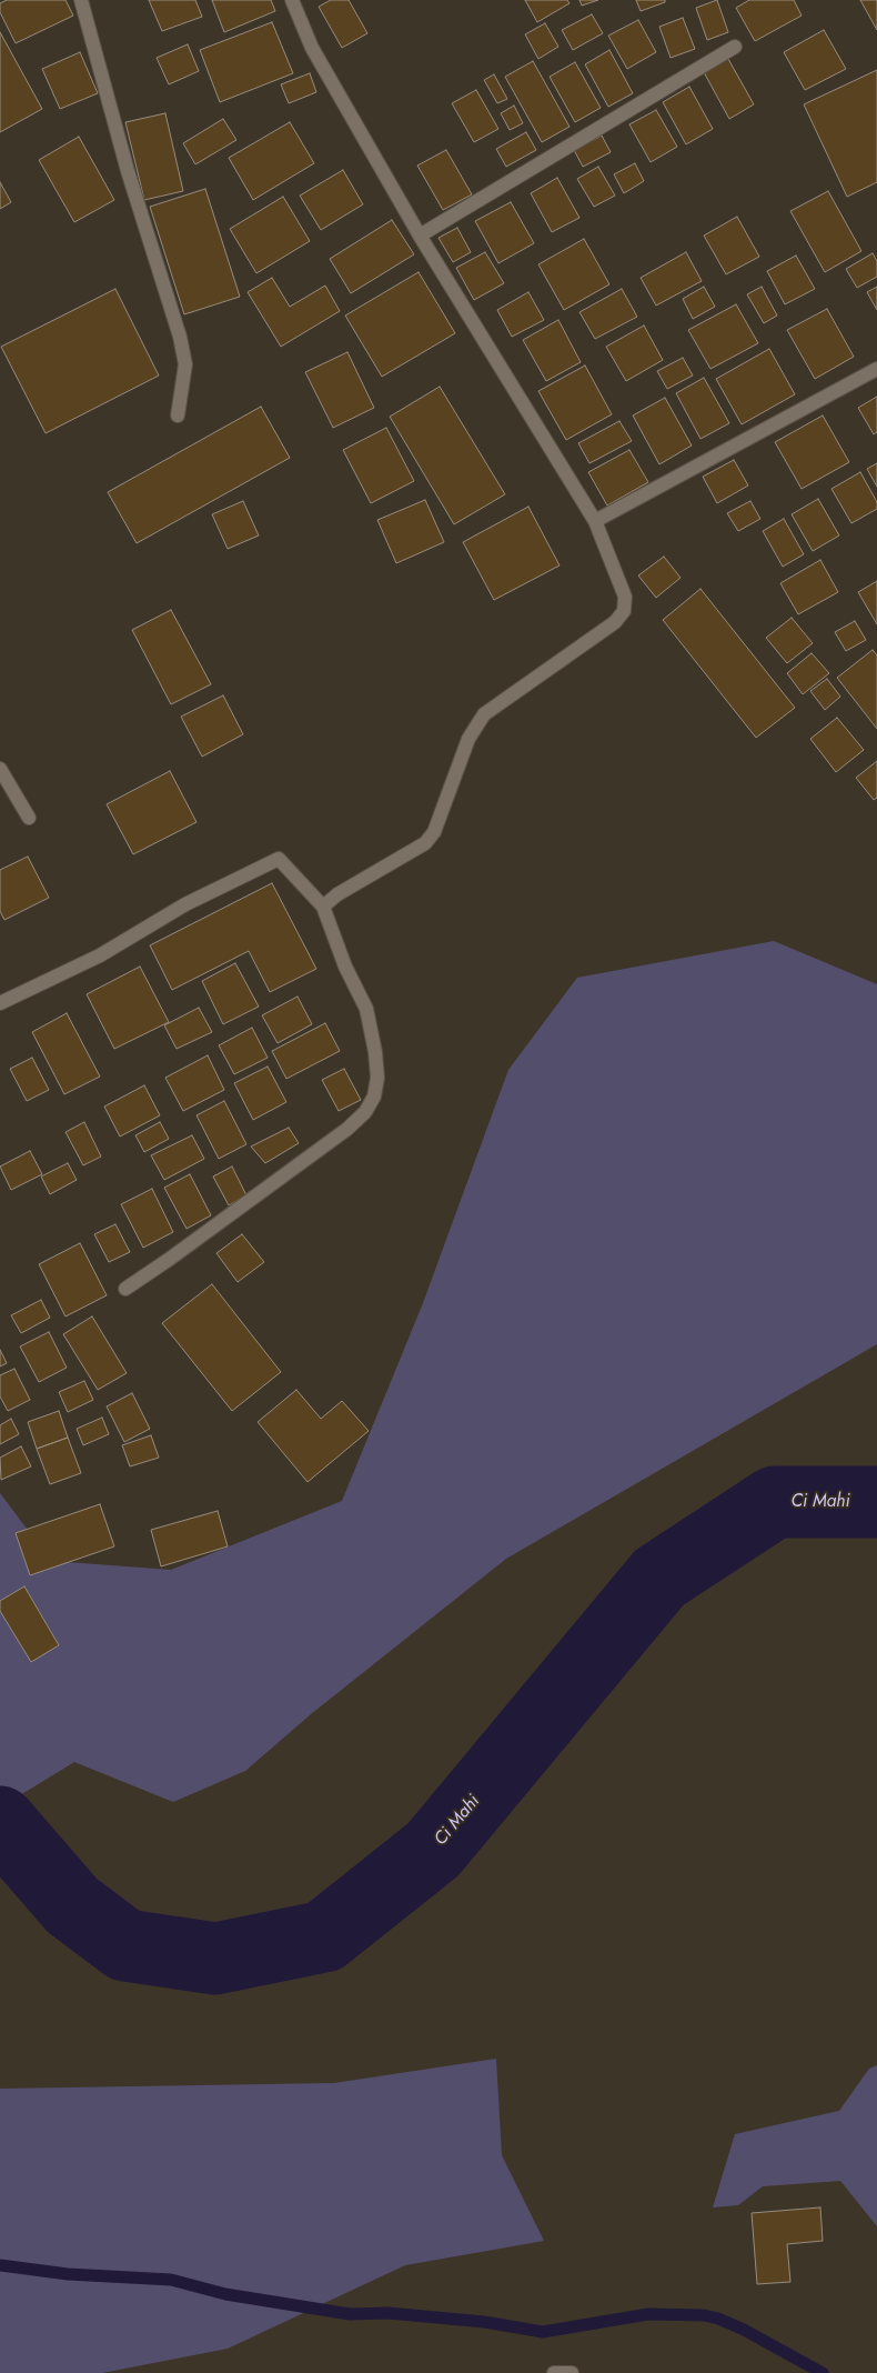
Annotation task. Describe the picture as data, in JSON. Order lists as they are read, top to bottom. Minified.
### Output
{"water":["Ci Mahi"]}
